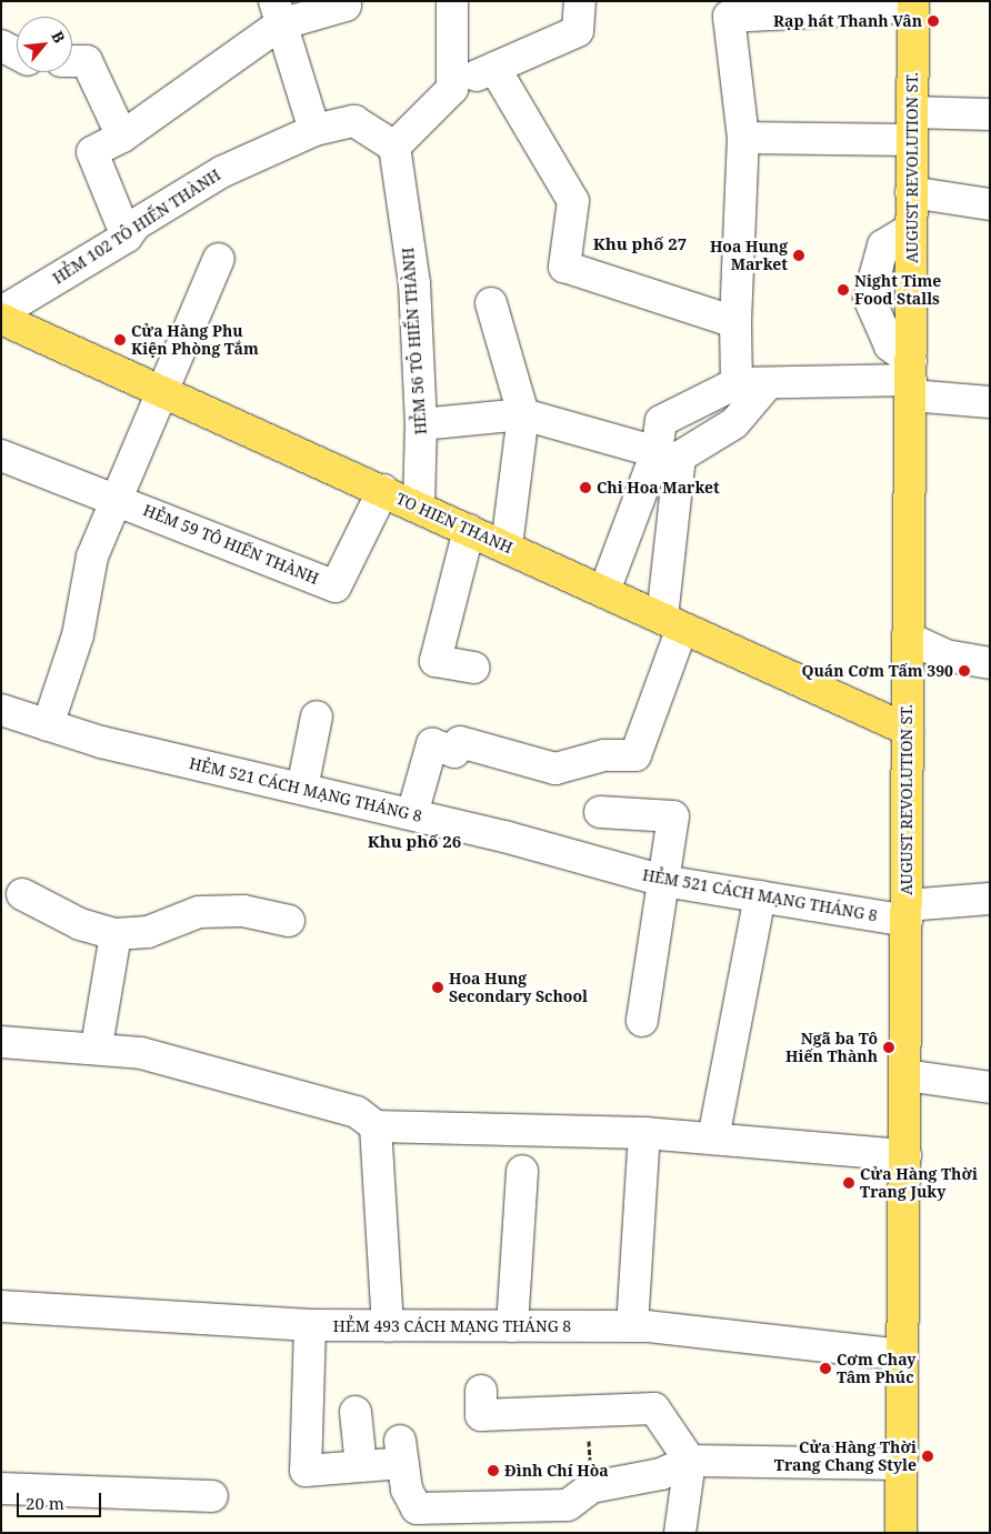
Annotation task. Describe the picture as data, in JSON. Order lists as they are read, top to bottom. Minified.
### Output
{"streets":{"main road":["AUGUST REVOLUTION ST.","TO HIEN THANH"],"street":["HẺM 102 TÔ HIẾN THÀNH","HẺM 56 TÔ HIẾN THÀNH","HẺM 59 TÔ HIẾN THÀNH","HẺM 521 CÁCH MẠNG THÁNG 8","HẺM 493 CÁCH MẠNG THÁNG 8"]},"crossings":[["AUGUST REVOLUTION ST.","TO HIEN THANH"],["AUGUST REVOLUTION ST.","HẺM 521 CÁCH MẠNG THÁNG 8"],["AUGUST REVOLUTION ST.","HẺM 493 CÁCH MẠNG THÁNG 8"],["HẺM 102 TÔ HIẾN THÀNH","HẺM 56 TÔ HIẾN THÀNH"],["HẺM 56 TÔ HIẾN THÀNH","TO HIEN THANH"],["TO HIEN THANH","HẺM 59 TÔ HIẾN THÀNH"]],"districts":["Khu phố 27","Khu phố 26"],"places":["Rạp hát Thanh Vân","Hoa Hung Market","Night Time Food Stalls","Cửa Hàng Phụ Kiện Phòng Tắm","Chi Hoa Market","Quán Cơm Tấm 390","Hoa Hung Secondary School","Ngã ba Tô Hiến Thành","Cửa Hàng Thời Trang Juky","Cơm Chay Tâm Phúc","Cửa Hàng Thời Trang Chang Style","Đình Chí Hòa"],"scale_bar":"20 m","north":"top right"}
